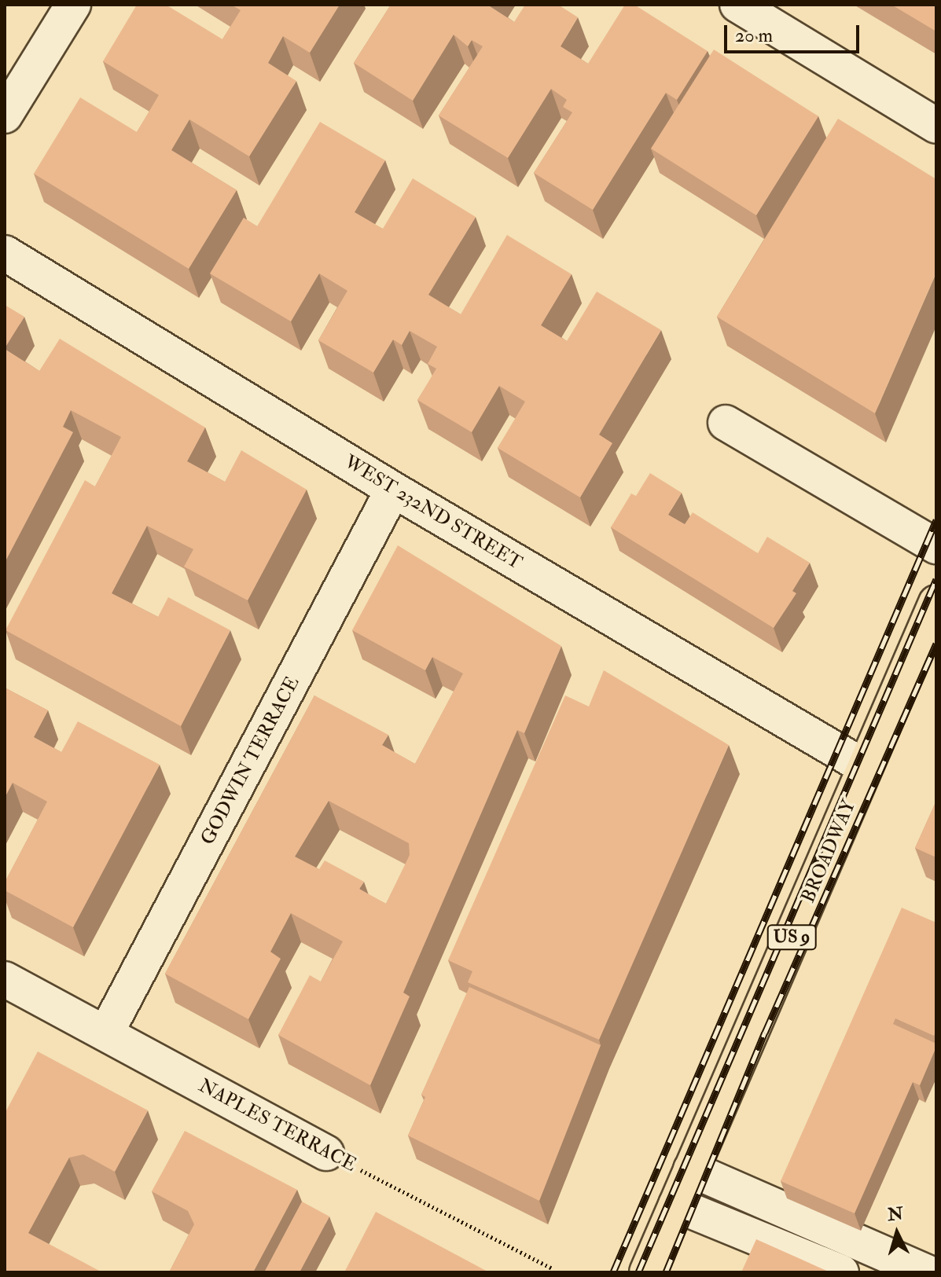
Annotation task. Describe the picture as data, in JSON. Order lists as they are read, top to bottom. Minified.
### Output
{"streets":{"main road":["BROADWAY","US 9"],"street":["WEST 232ND STREET","GODWIN TERRACE","NAPLES TERRACE"]},"crossings":[["WEST 232ND STREET","GODWIN TERRACE"],["WEST 232ND STREET","BROADWAY"],["GODWIN TERRACE","NAPLES TERRACE"]],"scale_bar":"20 m","north":"top"}
